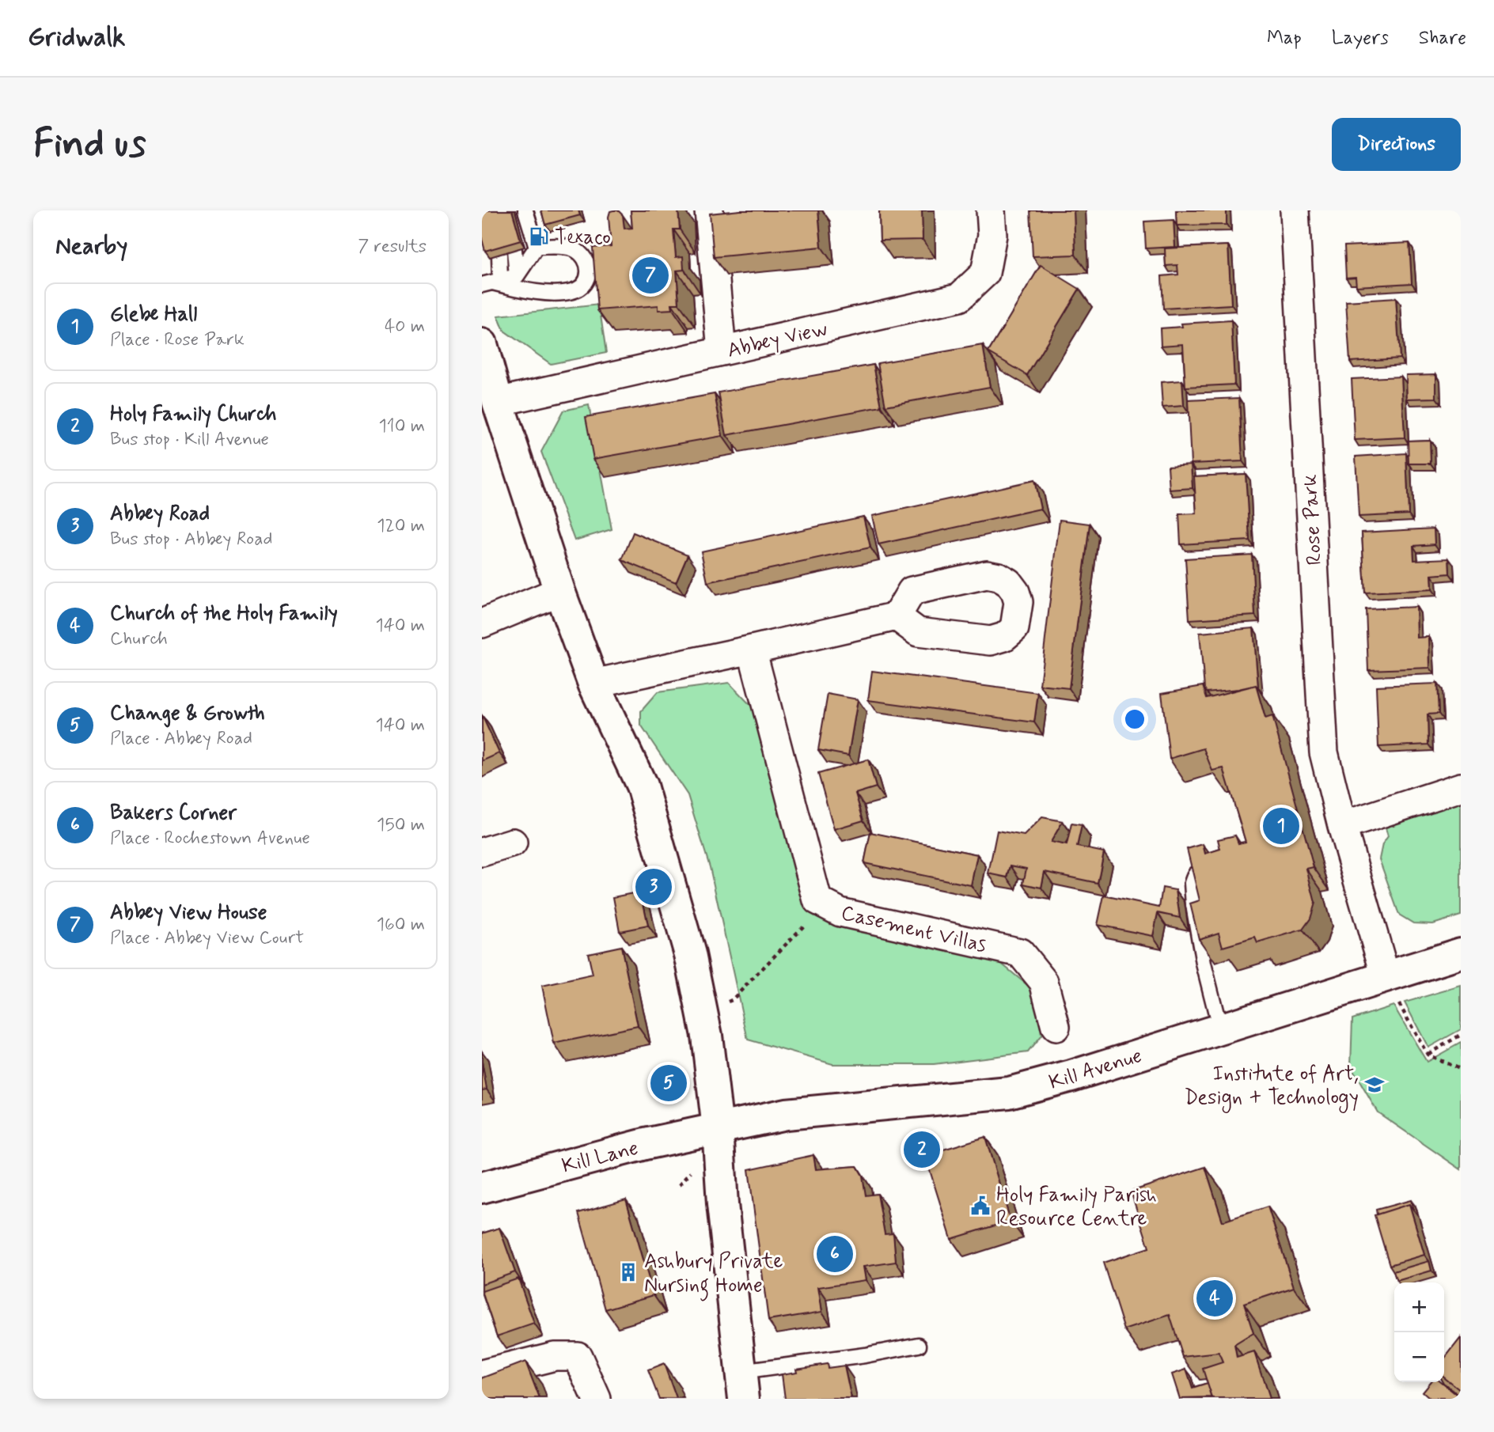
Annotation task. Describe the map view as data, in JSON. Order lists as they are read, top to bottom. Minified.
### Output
{"streets":{"main road":["Kill Avenue","Kill Lane"],"street":["Abbey View","Rose Park","Casement Villas"]},"crossings":[["Rose Park","Kill Avenue"],["Kill Avenue","Kill Lane"]],"places":{"fuel station":["Texaco"],"school or university":["Institute of Art, Design + Technology"],"public building":["Holy Family Parish Resource Centre"],"building":["Ashbury Private Nursing Home"]},"page":{"header":"Gridwalk","nav":["Map","Layers","Share"],"buttons":"Directions","title":"Find us","heading":["Nearby","7 results"],"pins":["7","1","3","5","2","6","4"],"list":[{"mark":"1","name":"Glebe Hall","note":"Place · Rose Park","value":"40 m"},{"mark":"2","name":"Holy Family Church","note":"Bus stop · Kill Avenue","value":"110 m"},{"mark":"3","name":"Abbey Road","note":"Bus stop · Abbey Road","value":"120 m"},{"mark":"4","name":"Church of the Holy Family","note":"Church","value":"140 m"},{"mark":"5","name":"Change & Growth","note":"Place · Abbey Road","value":"140 m"},{"mark":"6","name":"Bakers Corner","note":"Place · Rochestown Avenue","value":"150 m"},{"mark":"7","name":"Abbey View House","note":"Place · Abbey View Court","value":"160 m"}],"map_buttons":["+","−"]}}
